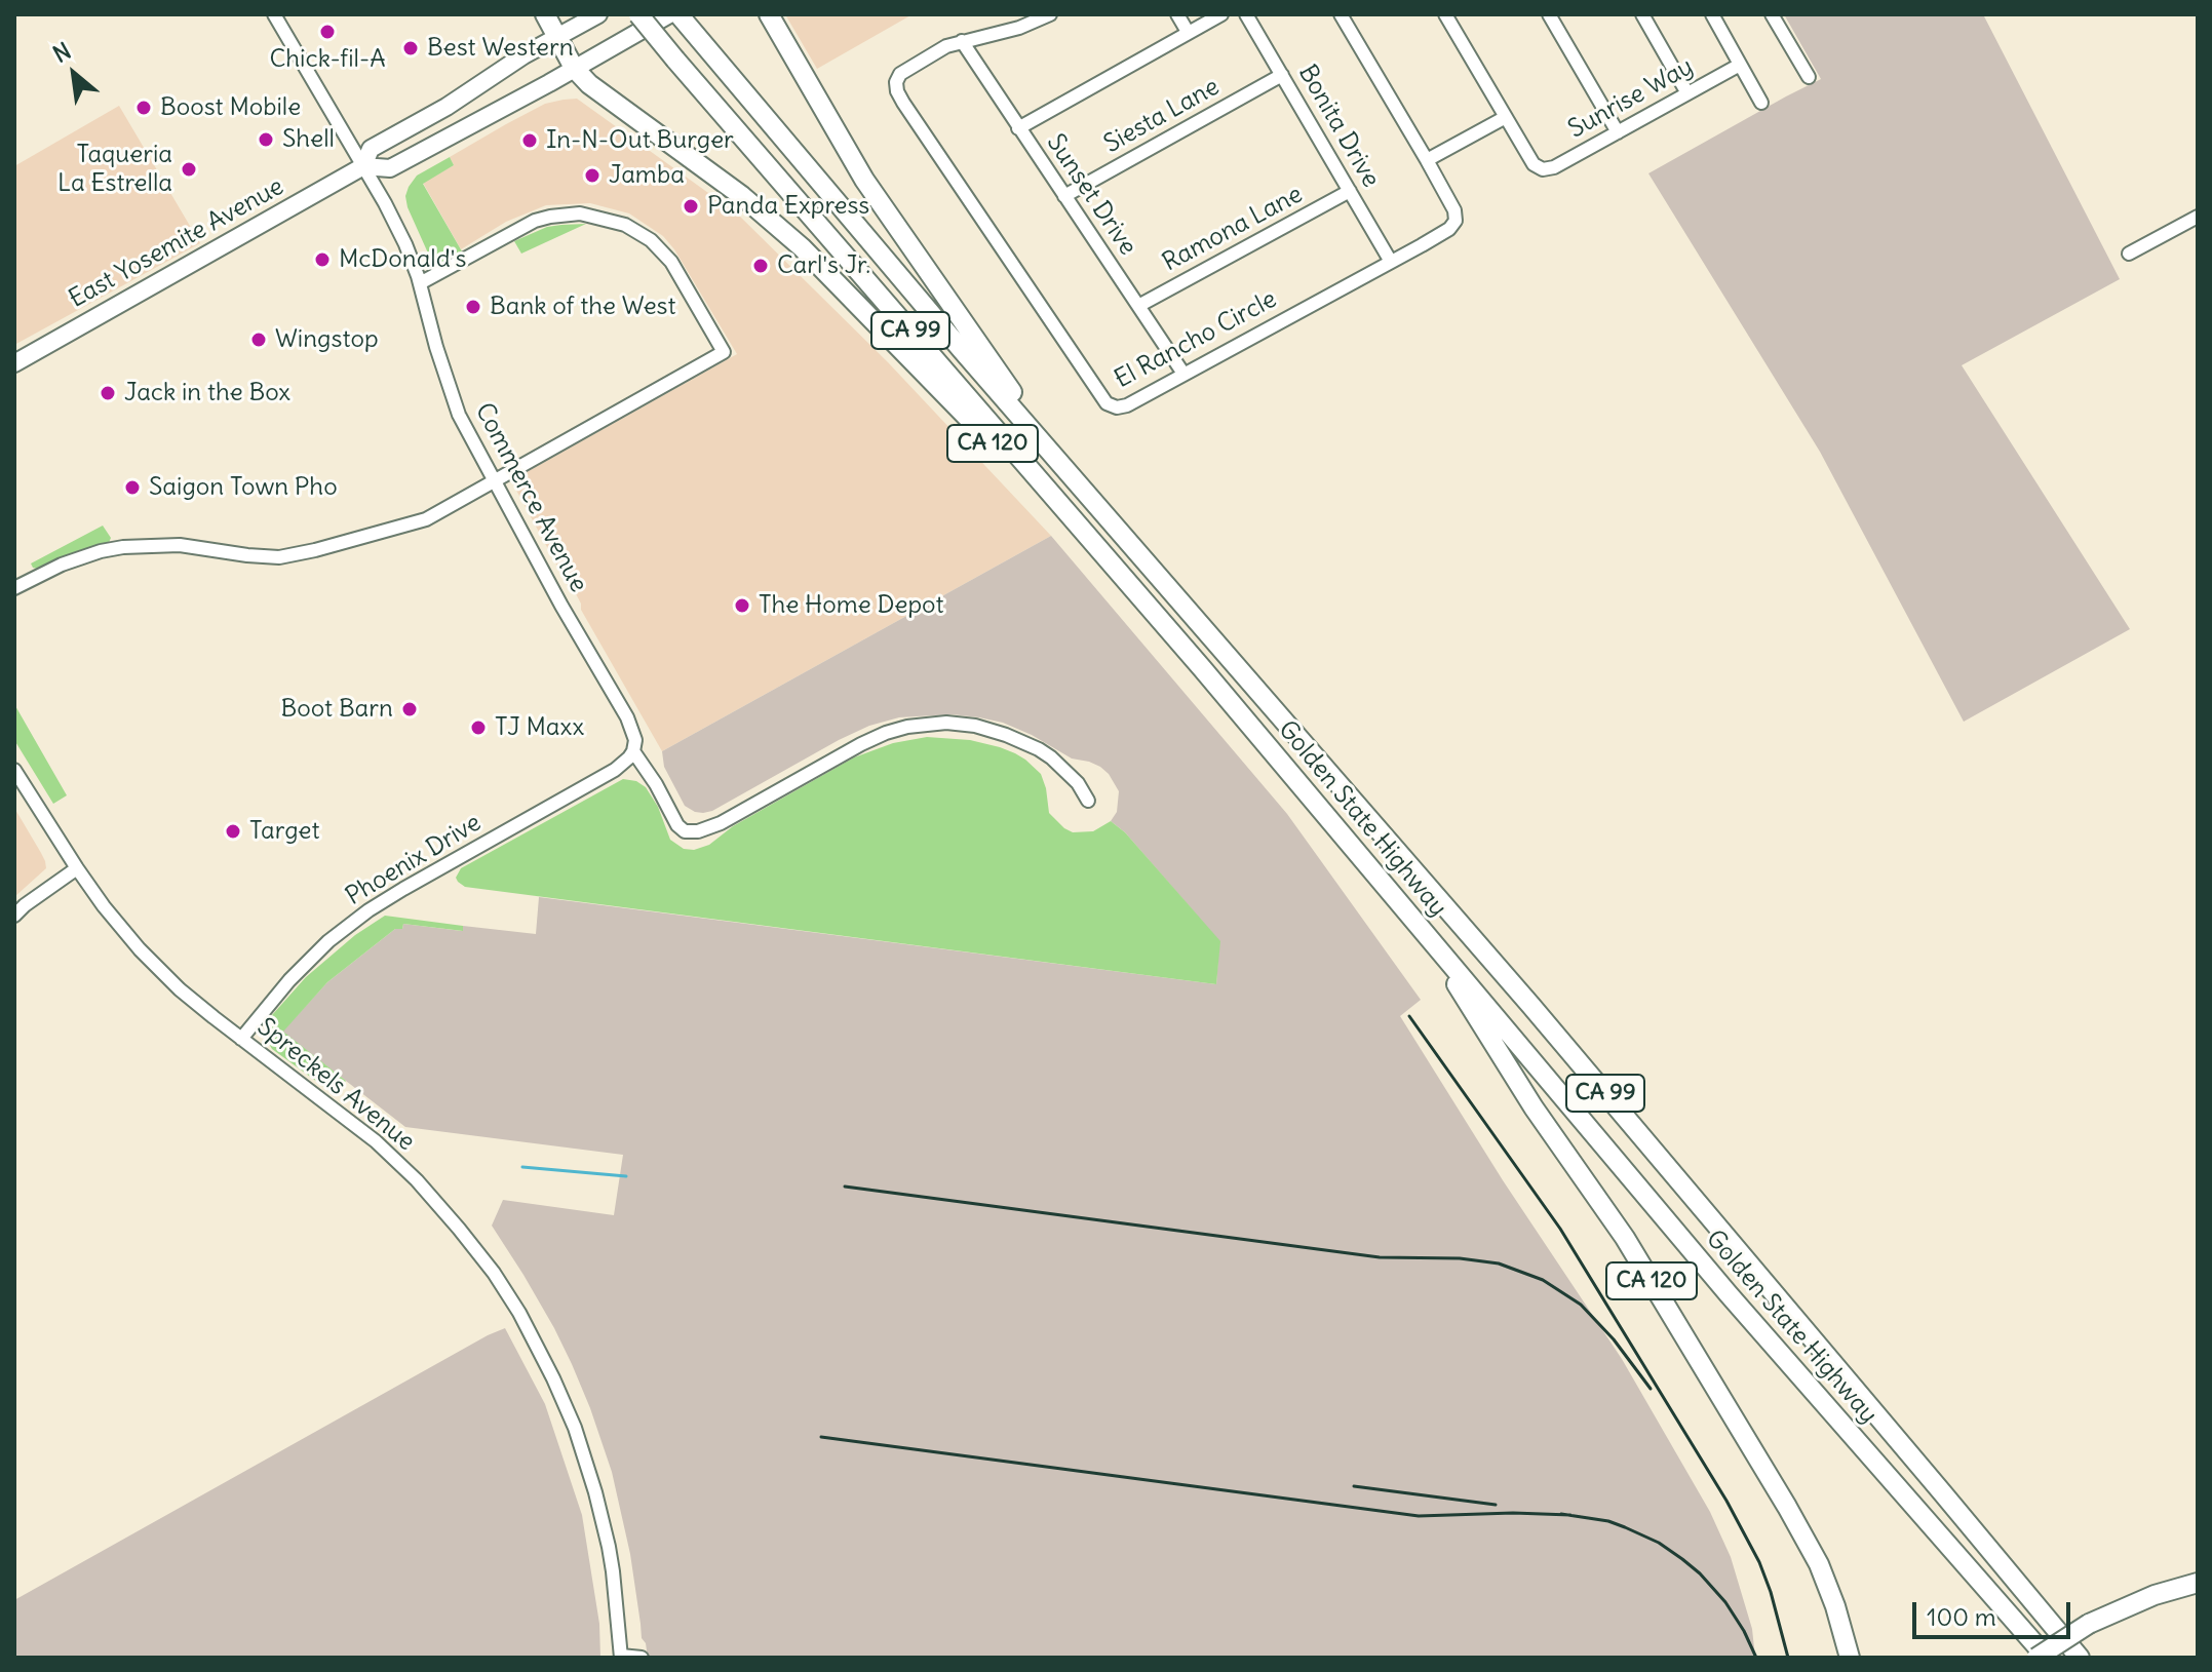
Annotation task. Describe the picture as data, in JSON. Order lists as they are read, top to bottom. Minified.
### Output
{"streets":{"highway":["CA 99","CA 120","Golden State Highway"],"main road":["East Yosemite Avenue"],"street":["Sunrise Way","Siesta Lane","Bonita Drive","Sunset Drive","Ramona Lane","El Rancho Circle","Commerce Avenue","Phoenix Drive","Spreckels Avenue"]},"crossings":[["Siesta Lane","Bonita Drive"],["Siesta Lane","Sunset Drive"],["Bonita Drive","Ramona Lane"],["Bonita Drive","El Rancho Circle"],["Sunset Drive","Ramona Lane"],["Sunset Drive","El Rancho Circle"],["East Yosemite Avenue","CA 120"],["East Yosemite Avenue","Commerce Avenue"],["CA 120","Golden State Highway"],["Commerce Avenue","Phoenix Drive"],["Phoenix Drive","Spreckels Avenue"]],"places":["Chick-fil-A","Best Western","Boost Mobile","Shell","In-N-Out Burger","Taqueria La Estrella","Jamba","Panda Express","McDonald's","Carl's Jr.","Bank of the West","Wingstop","Jack in the Box","Saigon Town Pho","The Home Depot","Boot Barn","TJ Maxx","Target"],"scale_bar":"100 m","north":"top left"}
